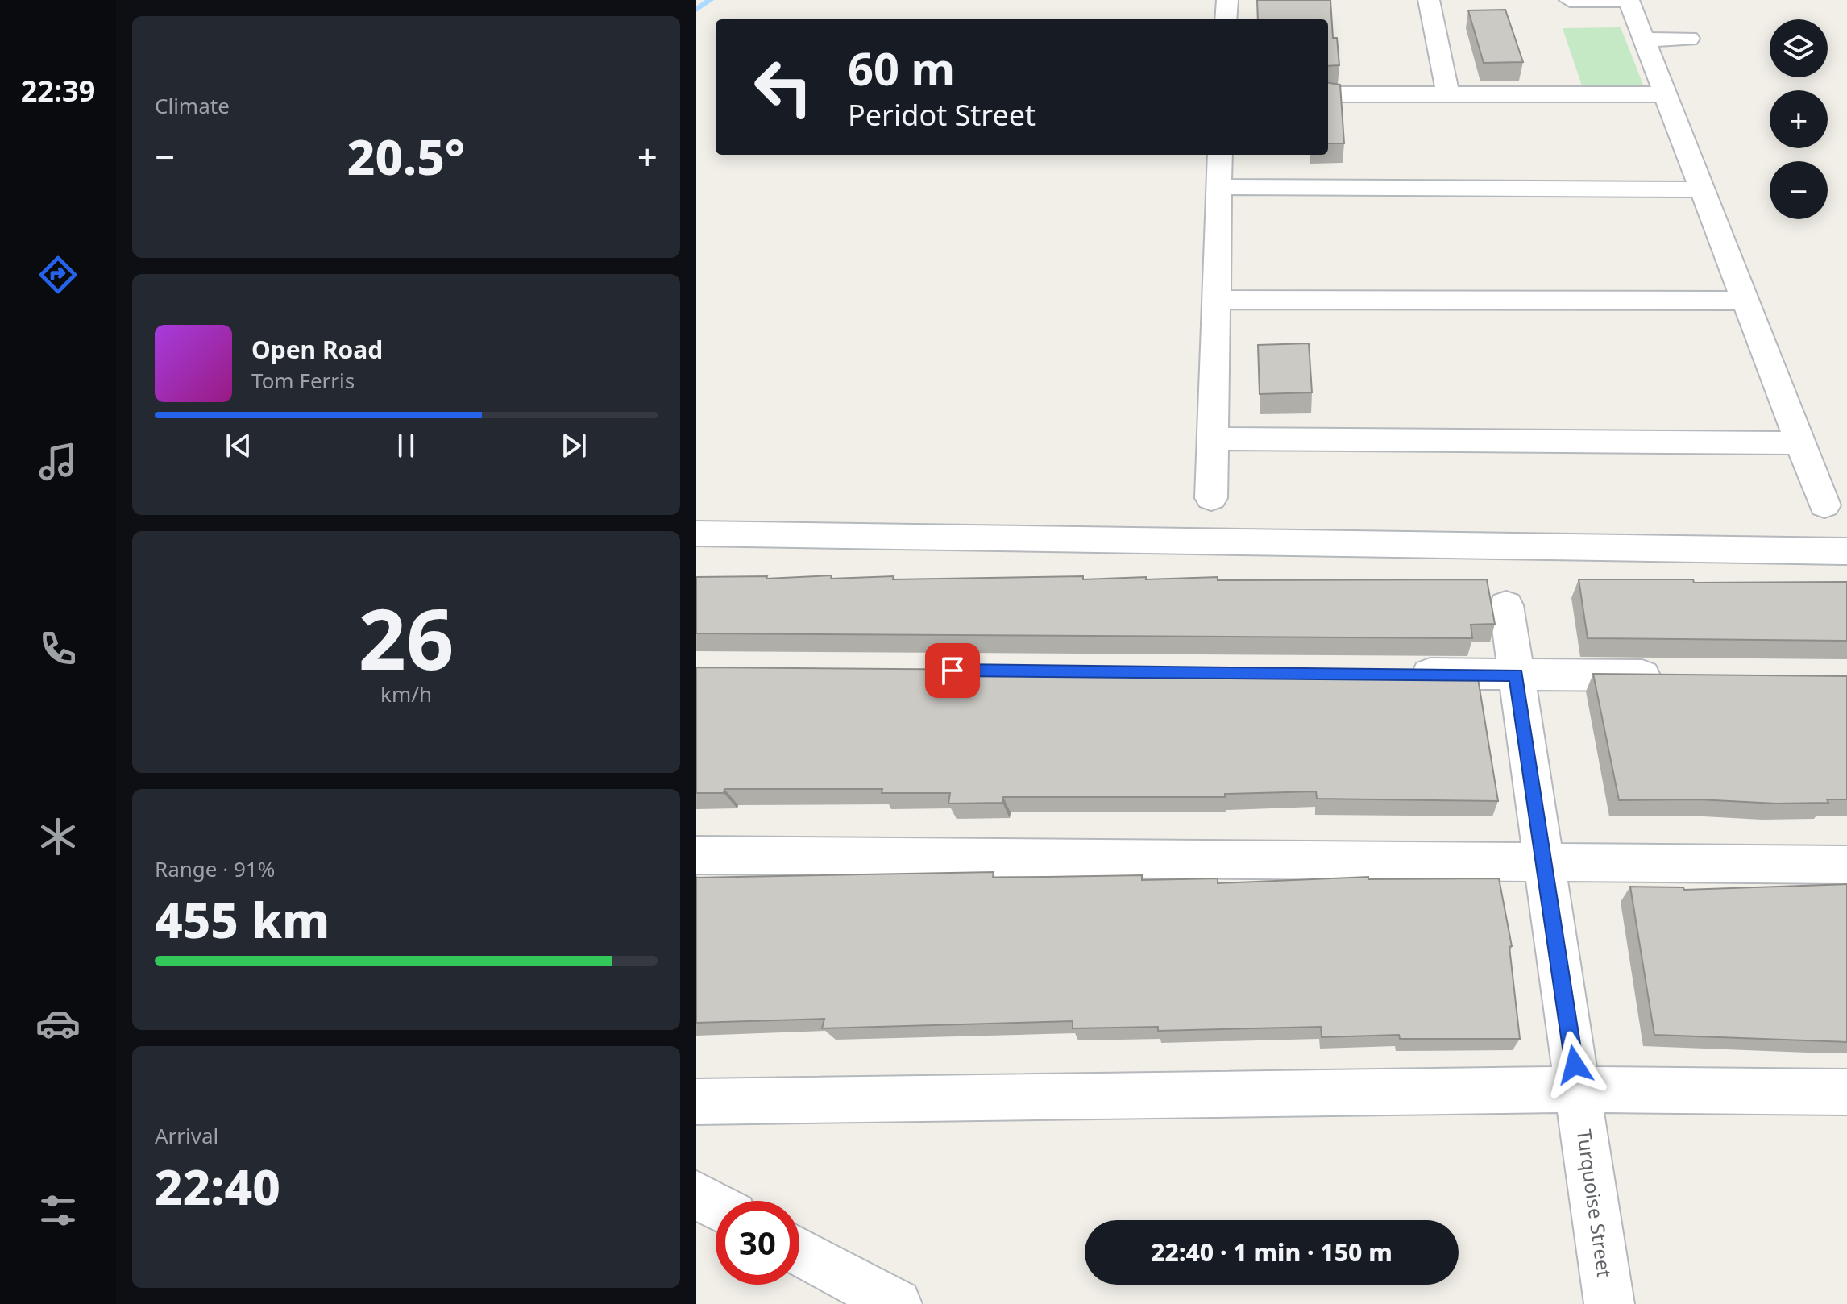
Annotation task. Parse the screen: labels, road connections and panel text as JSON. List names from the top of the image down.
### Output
{
  "streets": {
    "street": ["Turquoise Street"]
  },
  "page": {
    "tabs": "22:39",
    "tile": [
      "Climate",
      ["26", "km/h"],
      ["Range · 91%", "455 km"],
      ["Arrival", "22:40"]
    ],
    "map_buttons": ["+", "−"],
    "turn": ["60 m", "Peridot Street"],
    "heat": ["−", "20.5°", "+"],
    "song": ["Open Road", "Tom Ferris"],
    "limit": "30",
    "trip": "22:40 · 1 min · 150 m"
  }
}
